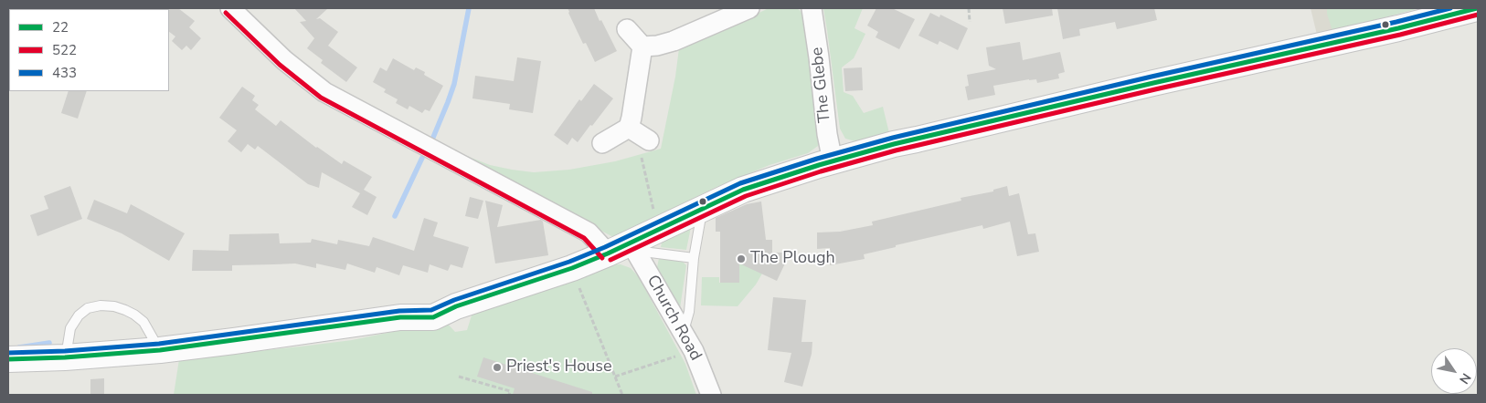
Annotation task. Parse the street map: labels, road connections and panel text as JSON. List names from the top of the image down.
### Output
{
  "streets": {
    "street": ["The Glebe", "Church Road"]
  },
  "places": ["The Plough", "Priest's House"],
  "lines": ["transit line 22", "transit line 433", "transit line 522"],
  "legend": ["22", "522", "433"],
  "north": "bottom right"
}
